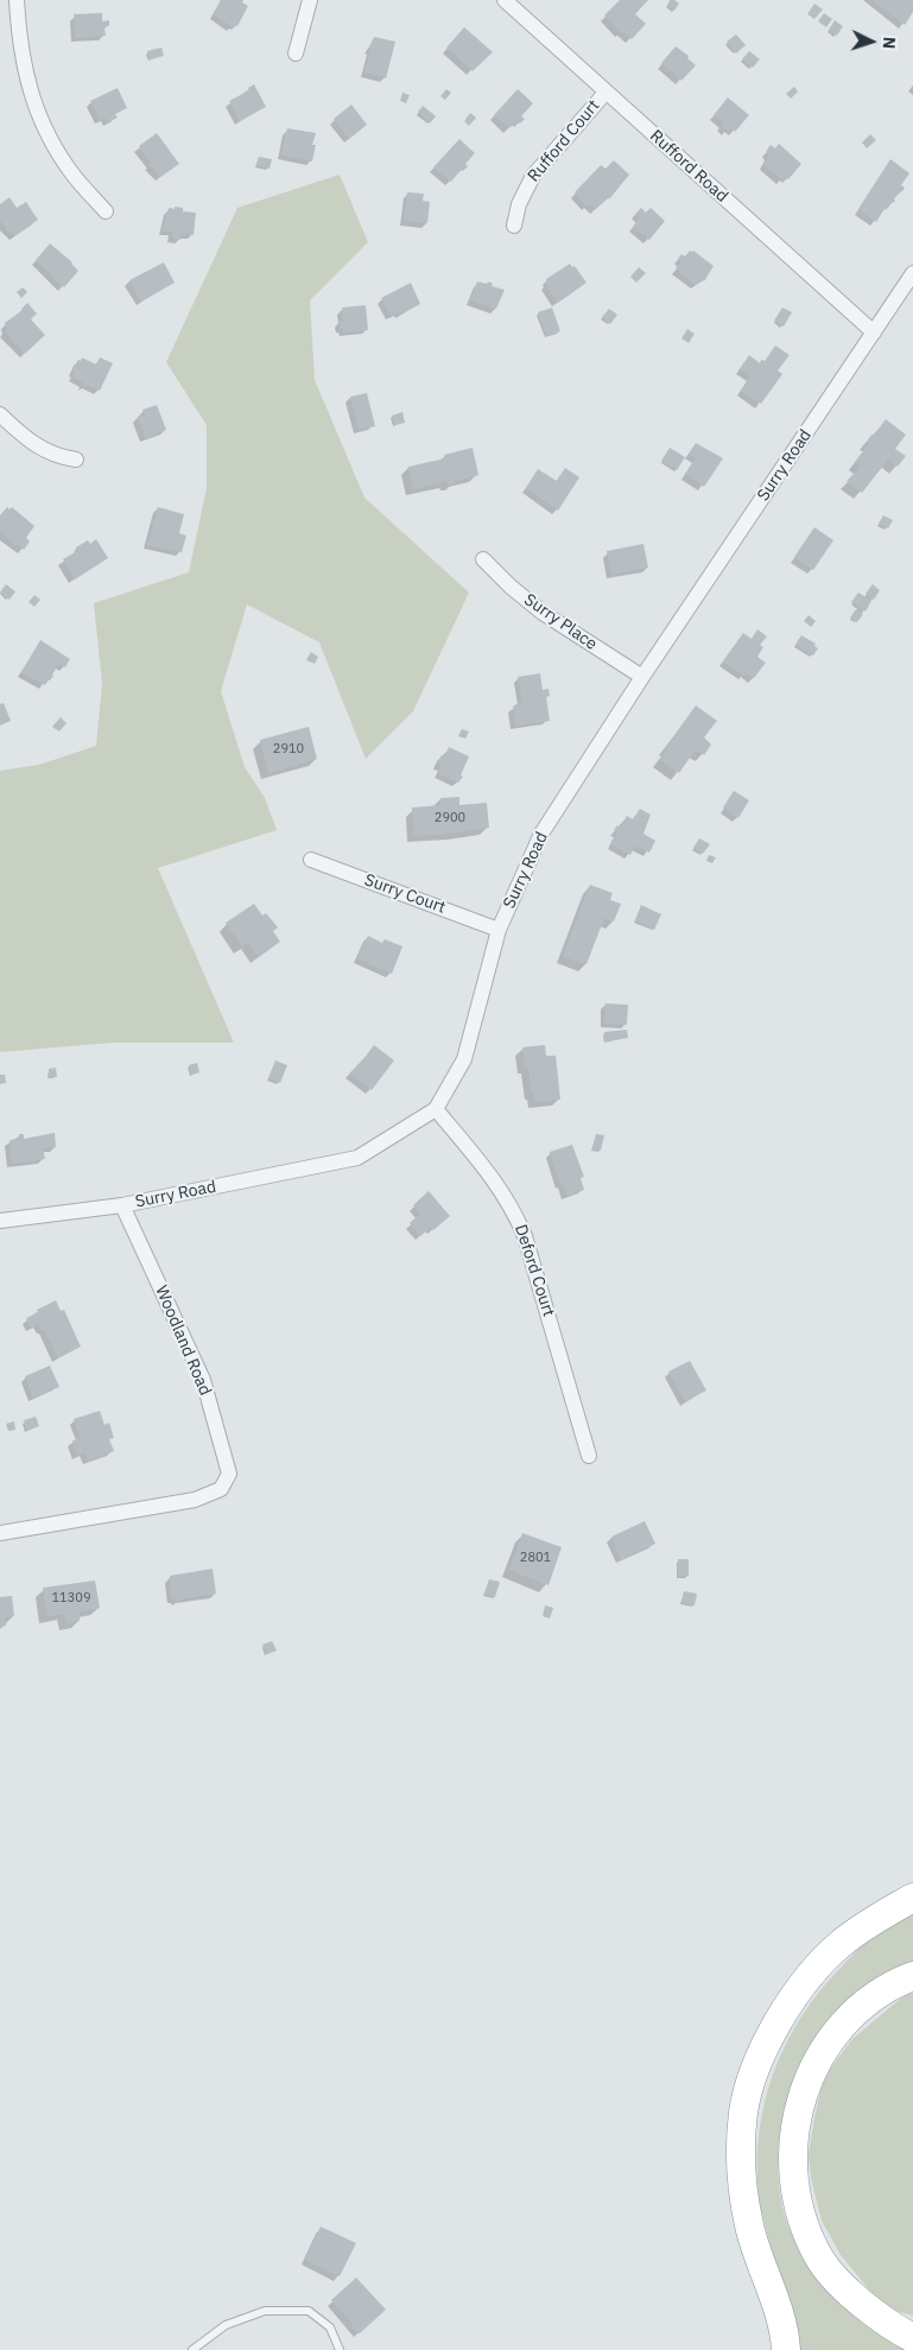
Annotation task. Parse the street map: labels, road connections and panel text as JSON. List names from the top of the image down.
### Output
{
  "streets": {
    "street": [
      "Rufford Court",
      "Rufford Road",
      "Surry Road",
      "Surry Place",
      "Surry Court",
      "Deford Court",
      "Woodland Road"
    ]
  },
  "crossings": [
    ["Rufford Court", "Rufford Road"],
    ["Rufford Road", "Surry Road"],
    ["Surry Road", "Surry Place"],
    ["Surry Road", "Surry Court"],
    ["Surry Road", "Deford Court"],
    ["Surry Road", "Woodland Road"]
  ],
  "house_numbers": [
    "2910",
    "2900",
    "2801",
    "11309"
  ],
  "north": "right"
}
